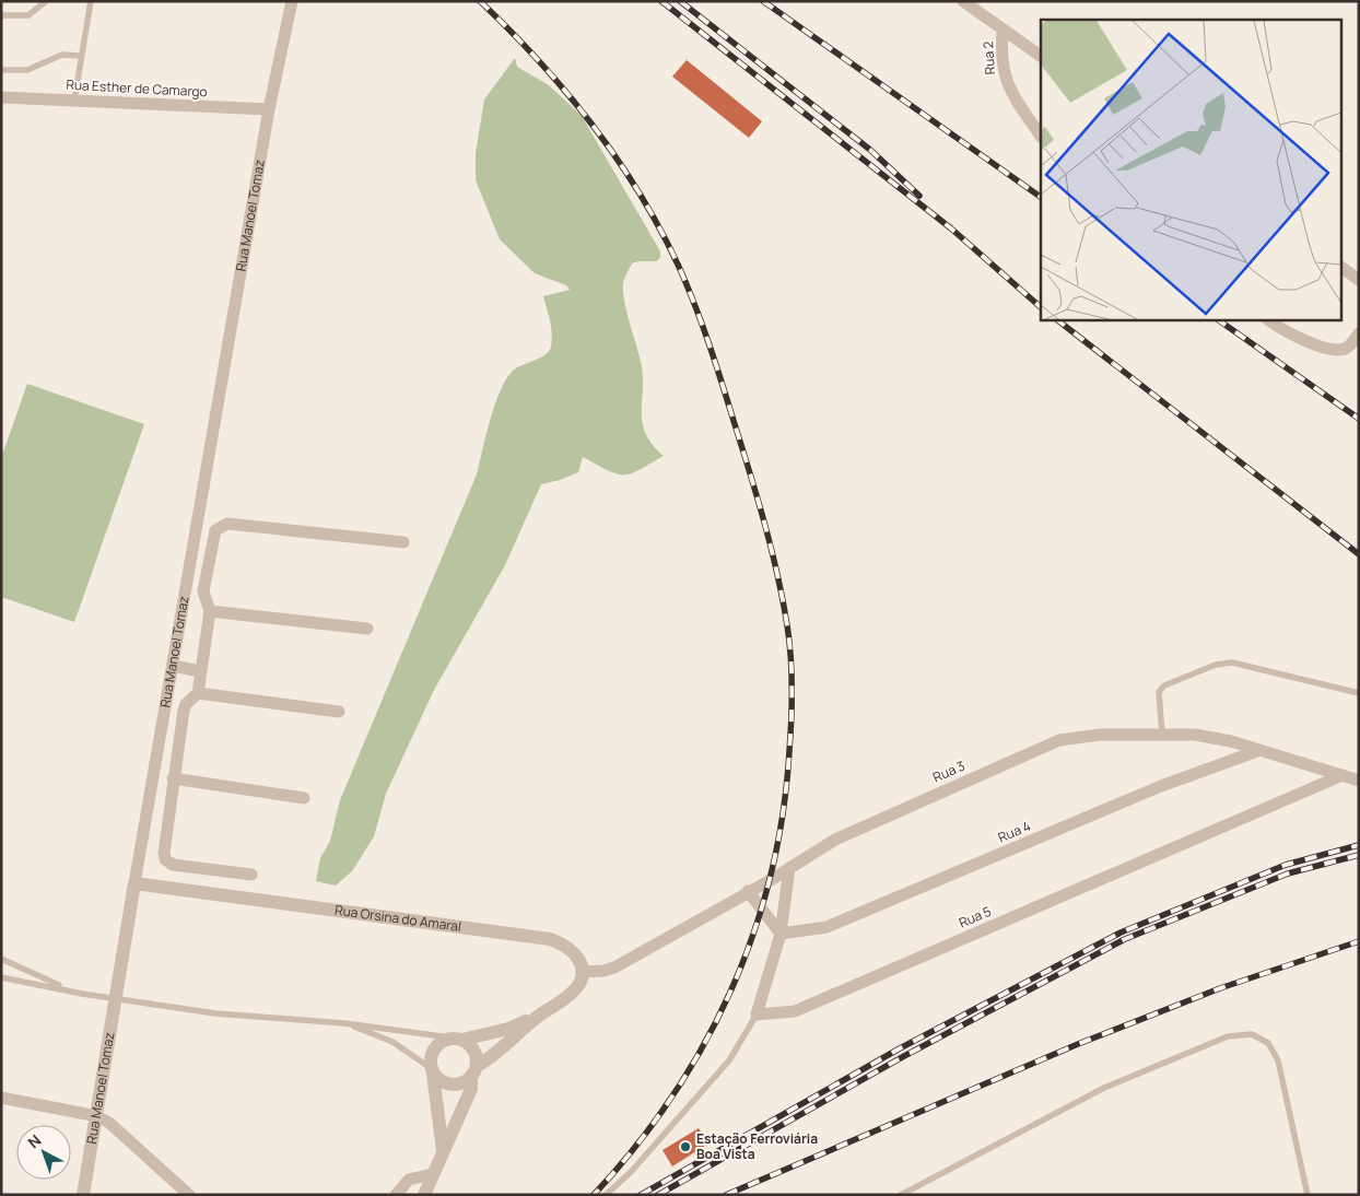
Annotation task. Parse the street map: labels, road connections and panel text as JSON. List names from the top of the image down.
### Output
{
  "streets": {
    "street": [
      "Rua 2",
      "Rua Esther de Camargo",
      "Rua Manoel Tomaz",
      "Rua 3",
      "Rua 4",
      "Rua 5",
      "Rua Orsina do Amaral"
    ]
  },
  "crossings": [
    ["Rua Esther de Camargo", "Rua Manoel Tomaz"],
    ["Rua Manoel Tomaz", "Rua Orsina do Amaral"],
    ["Rua 3", "Rua 4"],
    ["Rua 3", "Rua 5"],
    ["Rua 3", "Rua Orsina do Amaral"]
  ],
  "places": ["Estação Ferroviária Boa Vista"],
  "north": "top left"
}
